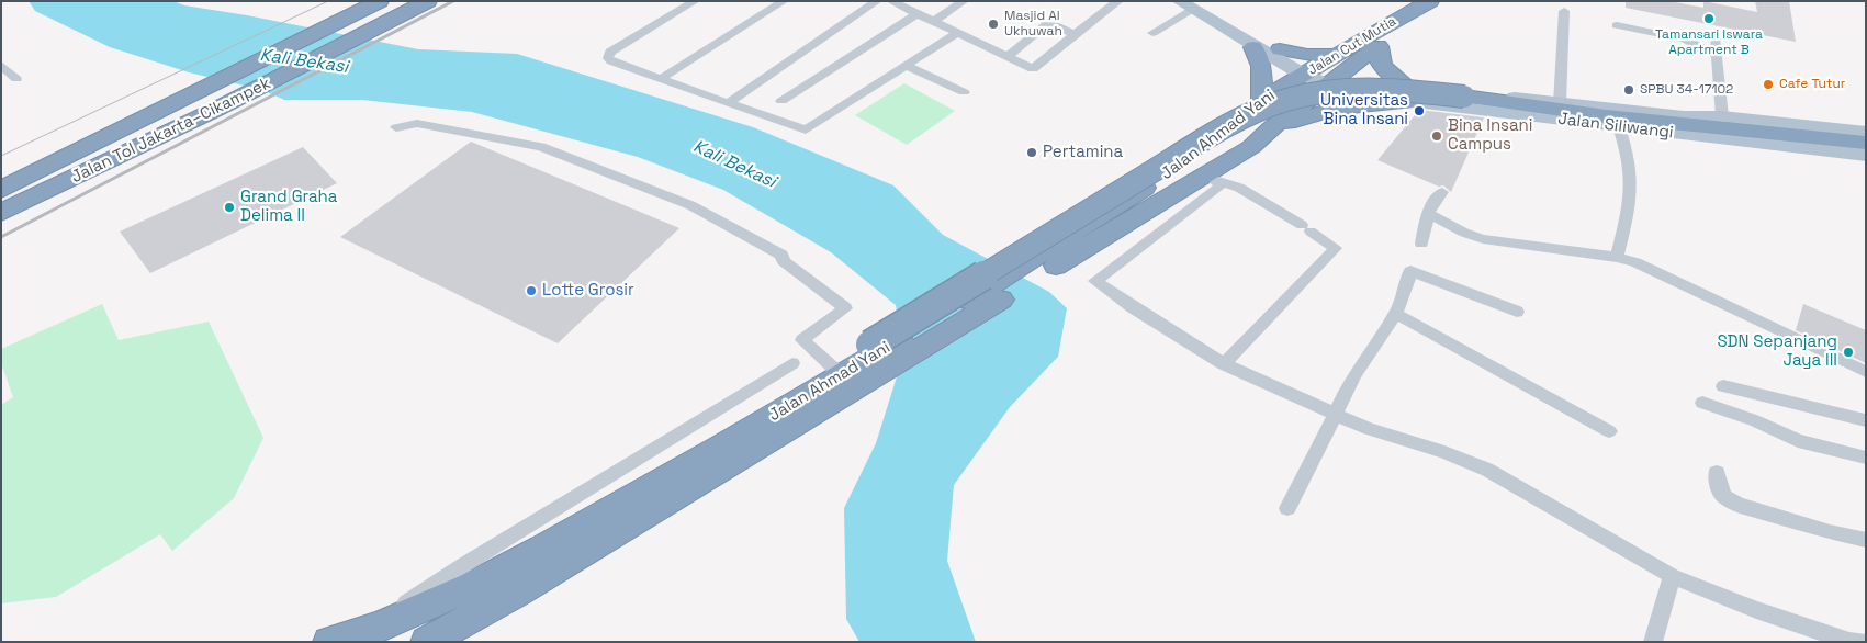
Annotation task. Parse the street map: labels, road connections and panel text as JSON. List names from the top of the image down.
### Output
{
  "streets": {
    "highway": ["Jalan Cut Mutia", "Jalan Tol Jakarta–Cikampek", "Jalan Ahmad Yani"],
    "main road": ["Jalan Siliwangi"]
  },
  "crossings": [
    ["Jalan Cut Mutia", "Jalan Siliwangi"],
    ["Jalan Cut Mutia", "Jalan Ahmad Yani"],
    ["Jalan Siliwangi", "Jalan Ahmad Yani"]
  ],
  "water": ["Kali Bekasi"],
  "places": [
    "Tamansari Iswara Apartment B",
    "Masjid Al Ukhuwah",
    "Cafe Tutur",
    "SPBU 34-17102",
    "Universitas Bina Insani",
    "Bina Insani Campus",
    "Pertamina",
    "Grand Graha Delima II",
    "Lotte Grosir",
    "SDN Sepanjang Jaya III"
  ]
}
